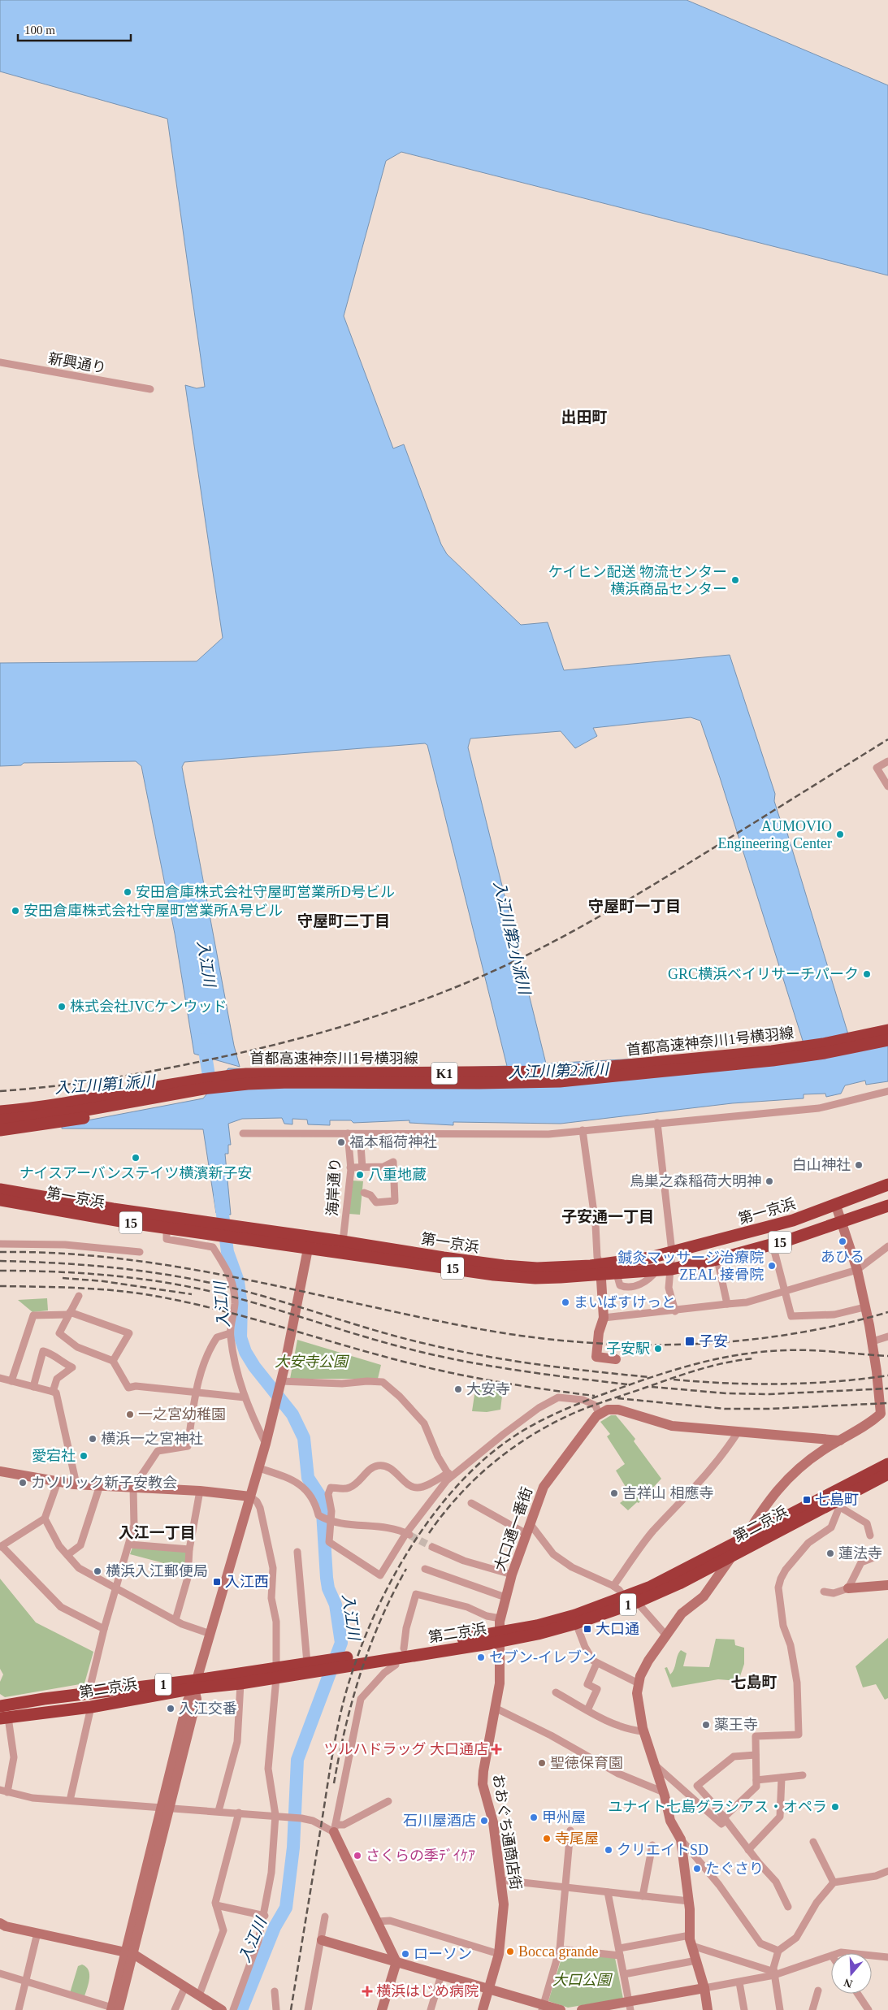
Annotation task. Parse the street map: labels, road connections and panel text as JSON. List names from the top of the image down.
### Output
{
  "streets": {
    "highway": [
      "首都高速神奈川1号横羽線",
      "K1",
      "第一京浜",
      "15",
      "第二京浜",
      "1"
    ],
    "street": [
      "新興通り",
      "海岸通り",
      "大口通一番街",
      "おおぐち通商店街"
    ]
  },
  "crossings": [
    ["海岸通り", "第一京浜"],
    ["第二京浜", "大口通一番街"],
    ["第二京浜", "おおぐち通商店街"],
    ["大口通一番街", "おおぐち通商店街"]
  ],
  "districts": [
    "出田町",
    "守屋町一丁目",
    "守屋町二丁目",
    "子安通一丁目",
    "入江一丁目",
    "七島町"
  ],
  "water": [
    "入江川第2小派川",
    "入江川",
    "入江川第2派川",
    "入江川第1派川"
  ],
  "parks": ["大安寺公園", "大口公園"],
  "places": {
    "other": [
      "ケイヒン配送 物流センター 横浜商品センター",
      "AUMOVIO Engineering Center",
      "安田倉庫株式会社守屋町営業所D号ビル",
      "安田倉庫株式会社守屋町営業所A号ビル",
      "GRC横浜ベイリサーチパーク",
      "株式会社JVCケンウッド",
      "福本稲荷神社",
      "ナイスアーバンステイツ横濱新子安",
      "白山神社",
      "八重地蔵",
      "烏巣之森稲荷大明神",
      "あひる",
      "鍼灸マッサージ治療院 ZEAL 接骨院",
      "まいばすけっと",
      "子安駅",
      "大安寺",
      "一之宮幼稚園",
      "横浜一之宮神社",
      "愛宕社",
      "カソリック新子安教会",
      "吉祥山 相應寺",
      "蓮法寺",
      "横浜入江郵便局",
      "セブン-イレブン",
      "入江交番",
      "薬王寺",
      "聖徳保育園",
      "ユナイト七島グラシアス・オペラ",
      "甲州屋",
      "石川屋酒店",
      "寺尾屋",
      "クリエイトSD",
      "さくらの季ﾃﾞｲｹｱ",
      "たぐさり",
      "Bocca grande",
      "ローソン"
    ],
    "transit": [
      "子安",
      "七島町",
      "入江西",
      "大口通"
    ],
    "health": ["ツルハドラッグ 大口通店", "横浜はじめ病院"]
  },
  "scale_bar": "100 m",
  "north": "bottom"
}
